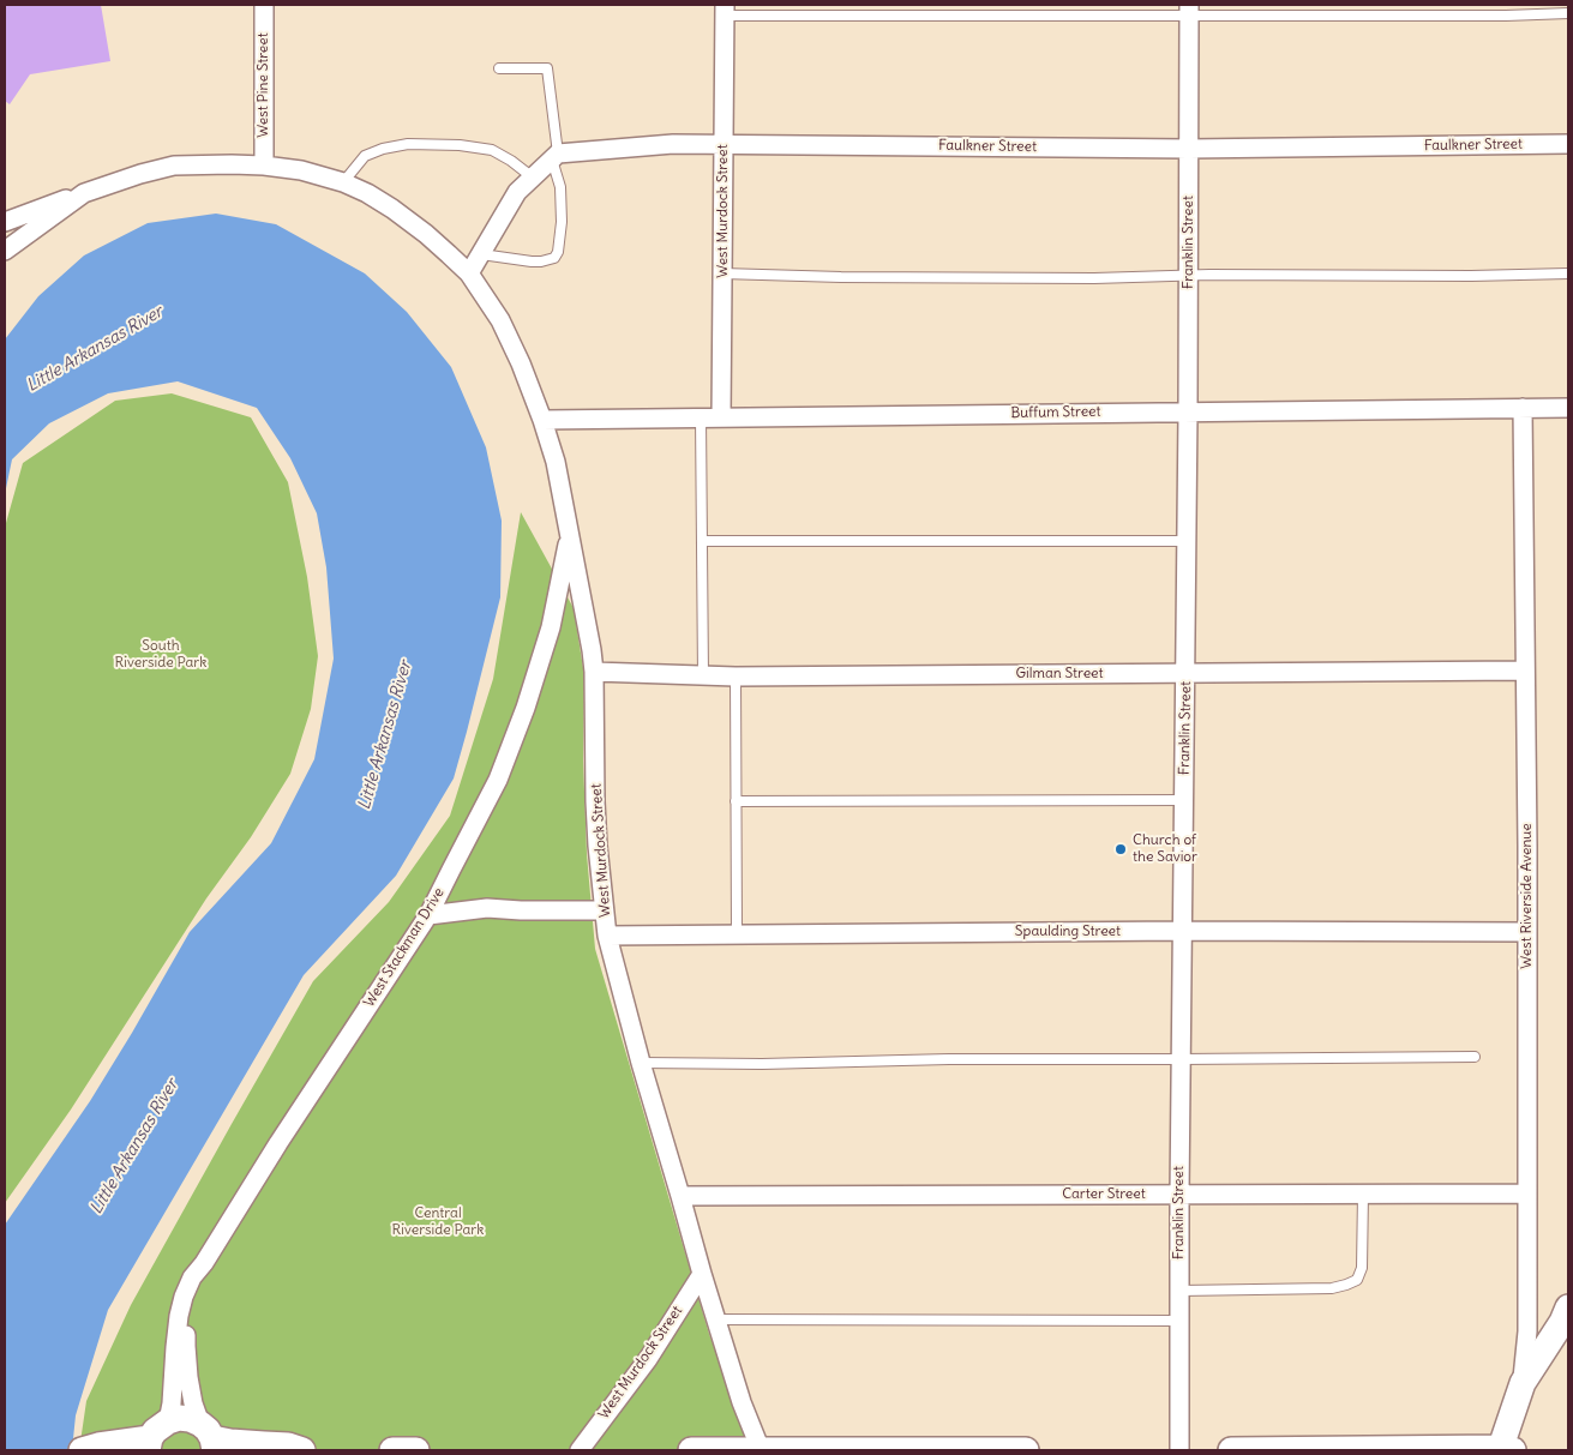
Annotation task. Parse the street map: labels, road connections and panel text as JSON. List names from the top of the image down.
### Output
{
  "streets": {
    "street": [
      "West Pine Street",
      "Faulkner Street",
      "West Murdock Street",
      "Franklin Street",
      "Buffum Street",
      "Gilman Street",
      "West Riverside Avenue",
      "Spaulding Street",
      "West Stackman Drive",
      "Carter Street"
    ]
  },
  "crossings": [
    ["West Pine Street", "West Murdock Street"],
    ["Faulkner Street", "West Murdock Street"],
    ["Faulkner Street", "Franklin Street"],
    ["West Murdock Street", "Buffum Street"],
    ["West Murdock Street", "Gilman Street"],
    ["West Murdock Street", "Spaulding Street"],
    ["West Murdock Street", "West Stackman Drive"],
    ["West Murdock Street", "Carter Street"],
    ["Franklin Street", "Buffum Street"],
    ["Franklin Street", "Gilman Street"],
    ["Franklin Street", "Spaulding Street"],
    ["Franklin Street", "Carter Street"],
    ["Buffum Street", "West Riverside Avenue"],
    ["Gilman Street", "West Riverside Avenue"],
    ["West Riverside Avenue", "Spaulding Street"],
    ["West Riverside Avenue", "Carter Street"]
  ],
  "water": ["Little Arkansas River"],
  "parks": ["South Riverside Park", "Central Riverside Park"],
  "places": ["Church of the Savior"]
}
